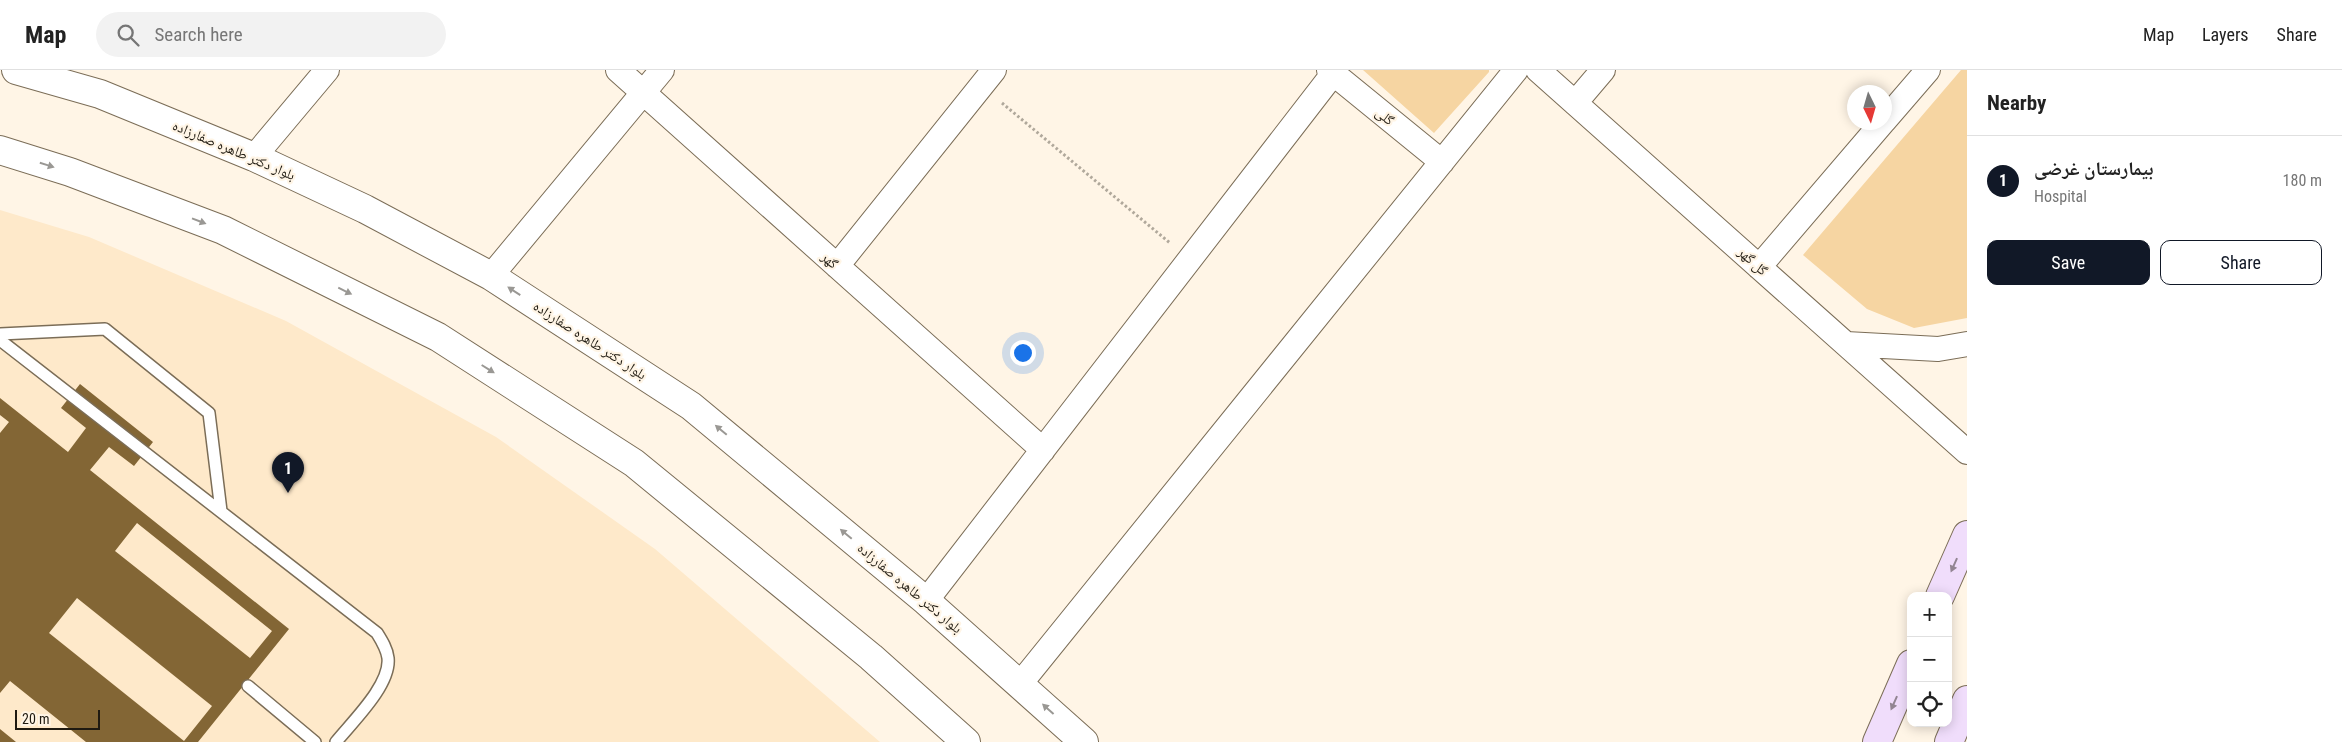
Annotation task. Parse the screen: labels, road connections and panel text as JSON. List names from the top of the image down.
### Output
{
  "streets": {
    "street": [
      "گلی",
      "بلوار دکتر طاهره صفارزاده",
      "گهر",
      "گل گهر"
    ]
  },
  "scale_bar": "20 m",
  "north": "bottom",
  "page": {
    "header": "Map",
    "search": "Search here",
    "nav": ["Map", "Layers", "Share"],
    "heading": "Nearby",
    "list": [
      {
        "mark": "1",
        "name": "بیمارستان غرضی",
        "note": "Hospital",
        "value": "180 m"
      }
    ],
    "buttons": ["Save", "Share"],
    "pins": "1",
    "map_buttons": ["+", "−"],
    "scale": "20 m"
  }
}
